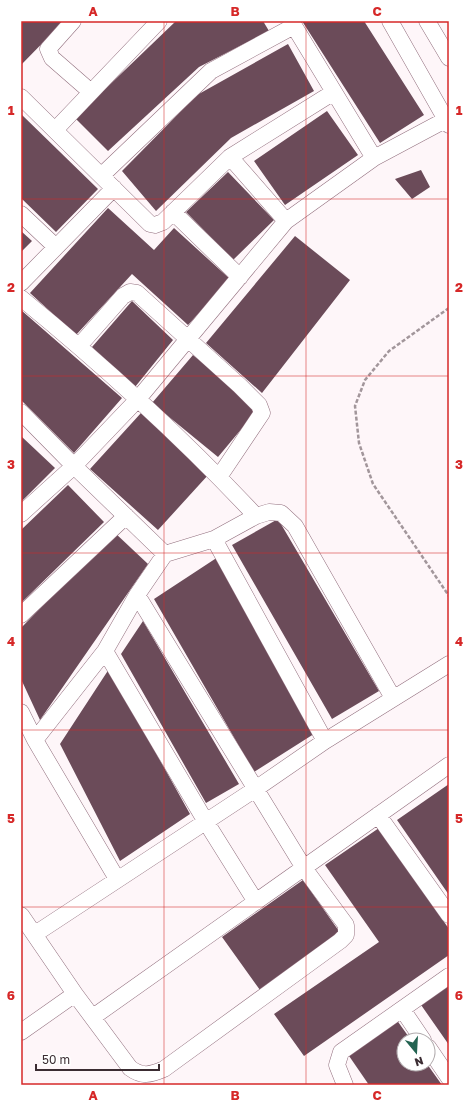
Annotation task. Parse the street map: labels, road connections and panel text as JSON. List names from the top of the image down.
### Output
{
  "scale_bar": "50 m",
  "north": "bottom",
  "grid": {
    "columns": ["A", "B", "C"],
    "rows": [
      "1",
      "2",
      "3",
      "4",
      "5",
      "6"
    ]
  }
}
